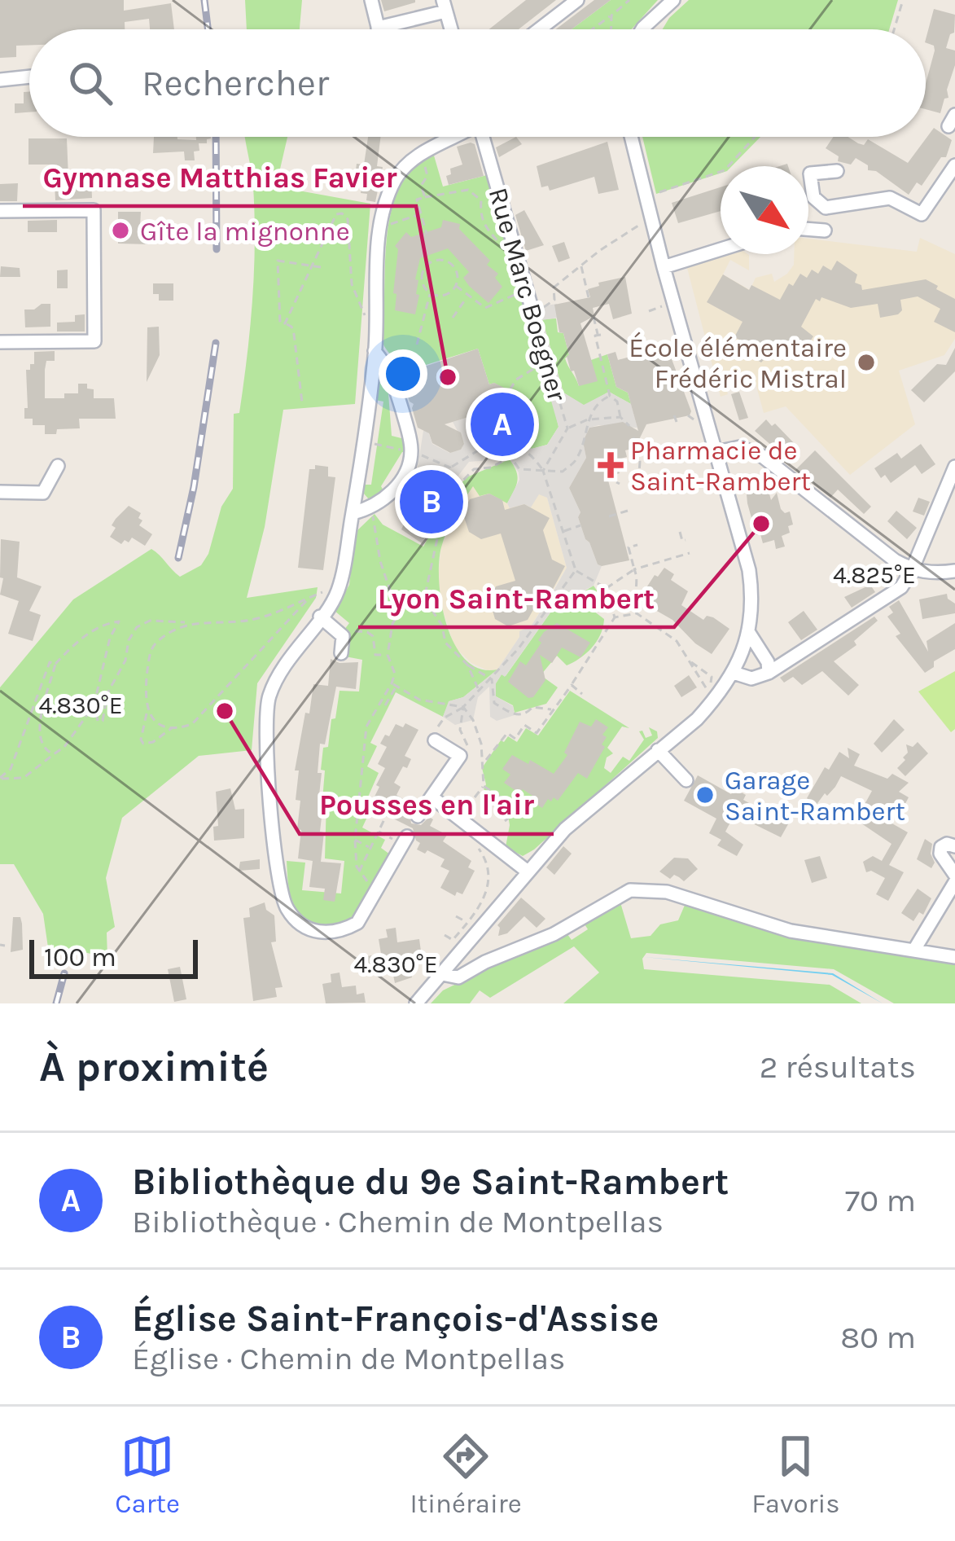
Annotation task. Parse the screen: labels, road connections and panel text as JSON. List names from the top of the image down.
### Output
{
  "streets": {
    "street": ["Rue Marc Boegner"]
  },
  "places": {
    "other": [
      "Gîte la mignonne",
      "École élémentaire Frédéric Mistral",
      "Gymnase Matthias Favier",
      "Lyon Saint-Rambert",
      "Pousses en l'air",
      "Garage Saint-Rambert"
    ],
    "health": ["Pharmacie de Saint-Rambert"]
  },
  "scale_bar": "100 m",
  "north": "bottom right",
  "page": {
    "search": "Rechercher",
    "pins": ["A", "B"],
    "scale": "100 m",
    "heading": ["À proximité", "2 résultats"],
    "list": [
      {
        "mark": "A",
        "name": "Bibliothèque du 9e Saint-Rambert",
        "note": "Bibliothèque · Chemin de Montpellas",
        "value": "70 m"
      },
      {
        "mark": "B",
        "name": "Église Saint-François-d'Assise",
        "note": "Église · Chemin de Montpellas",
        "value": "80 m"
      }
    ],
    "nav": ["Carte", "Itinéraire", "Favoris"]
  },
  "coordinates": ["4.825°E", "4.830°E"]
}
